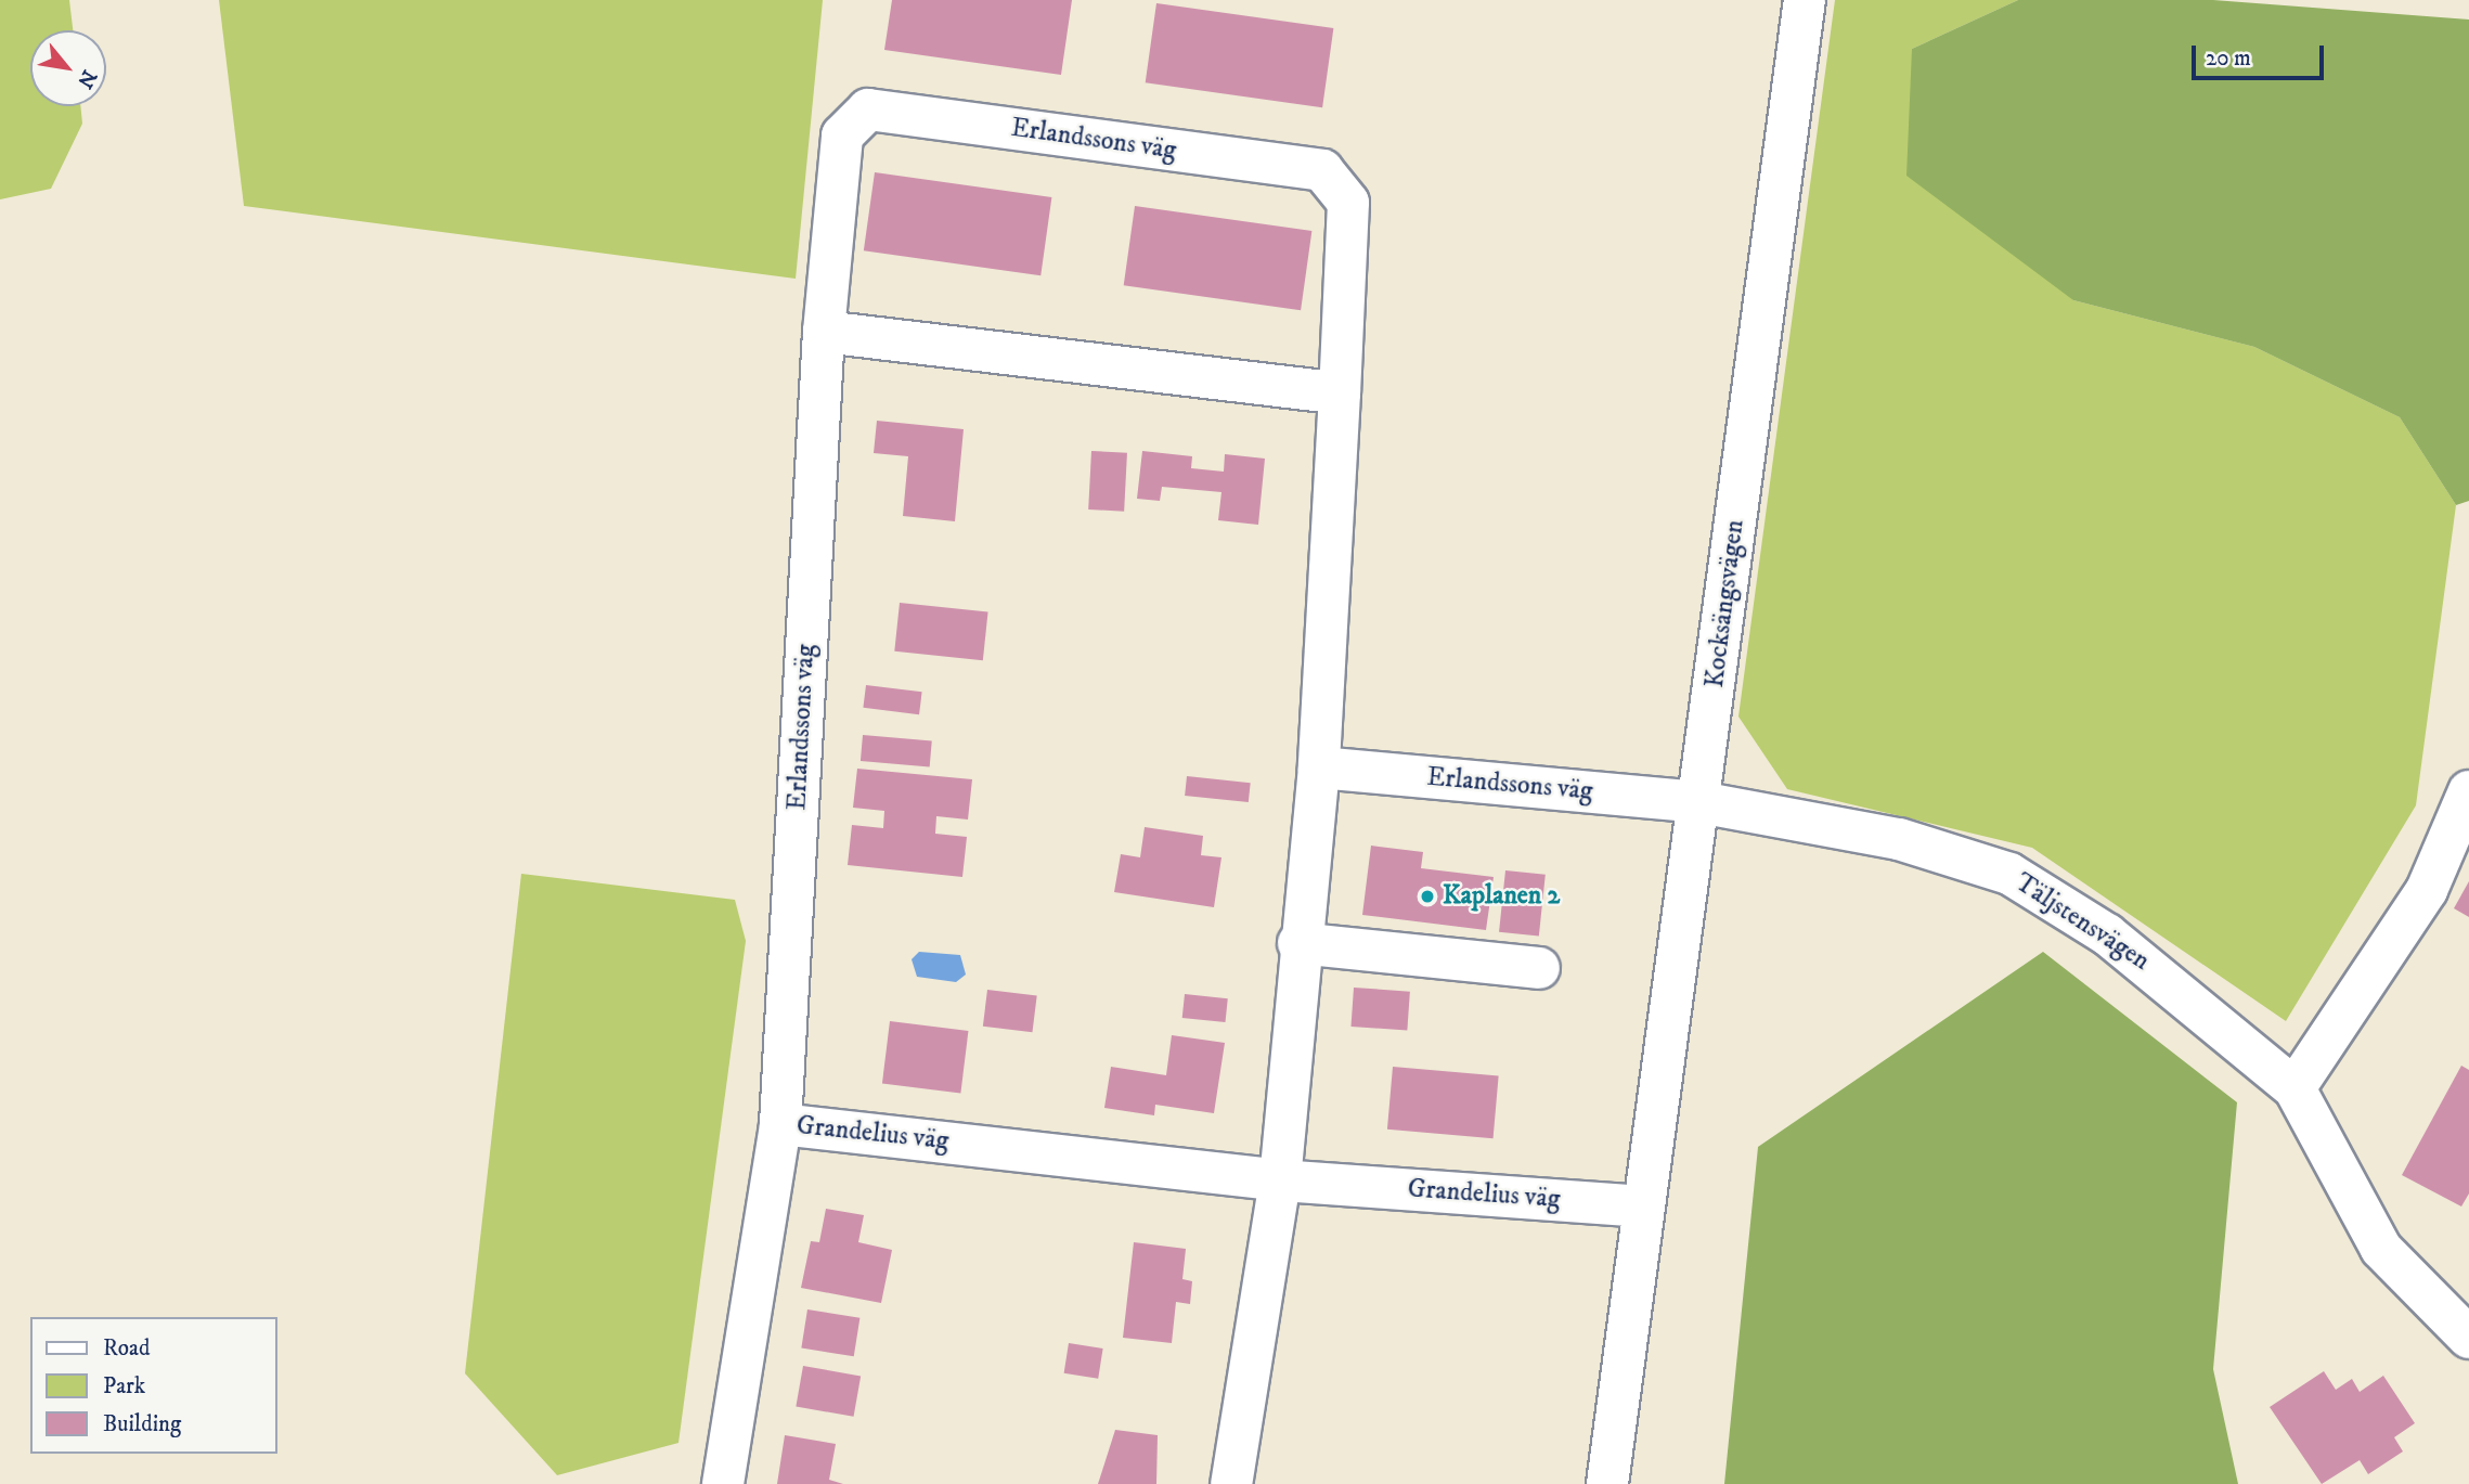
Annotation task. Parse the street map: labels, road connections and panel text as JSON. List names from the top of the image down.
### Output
{
  "streets": {
    "street": [
      "Erlandssons väg",
      "Kocksängsvägen",
      "Täljstensvägen",
      "Grandelius väg"
    ]
  },
  "crossings": [
    ["Erlandssons väg", "Kocksängsvägen"],
    ["Erlandssons väg", "Täljstensvägen"],
    ["Erlandssons väg", "Grandelius väg"],
    ["Kocksängsvägen", "Täljstensvägen"],
    ["Kocksängsvägen", "Grandelius väg"]
  ],
  "places": ["Kaplanen 2"],
  "legend": ["Road", "Park", "Building"],
  "scale_bar": "20 m",
  "north": "bottom right"
}
